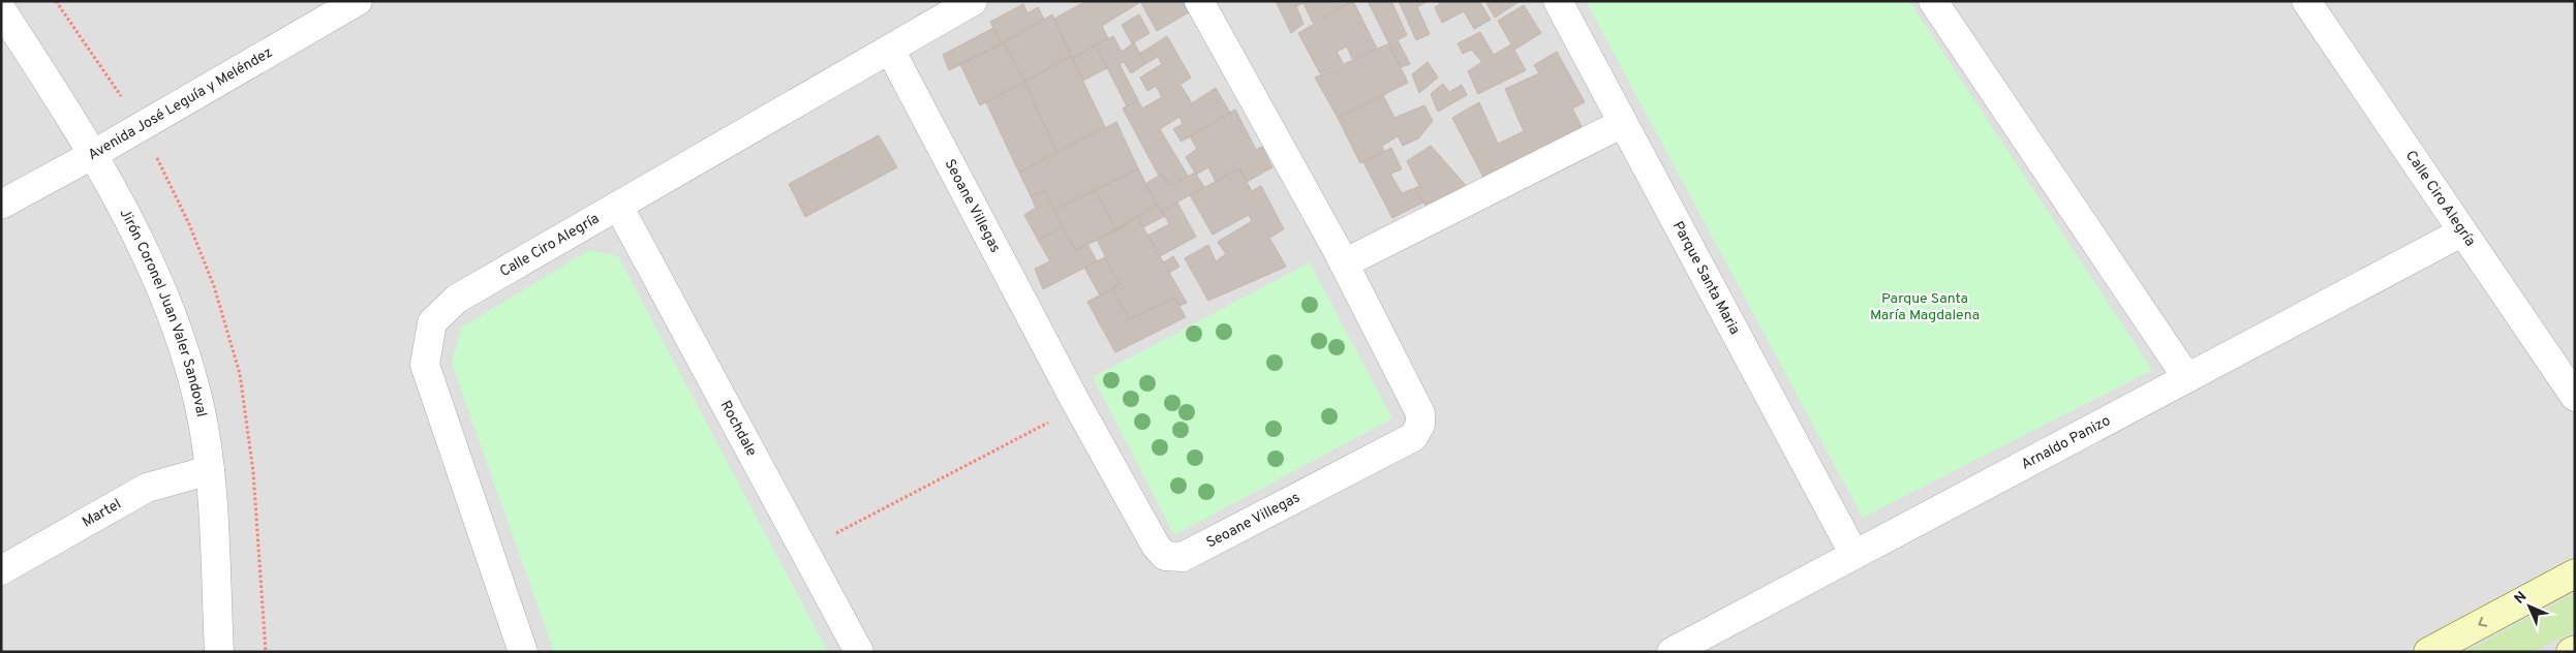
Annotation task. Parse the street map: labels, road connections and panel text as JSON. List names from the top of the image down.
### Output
{
  "streets": {
    "street": [
      "Avenida José Leguía y Meléndez",
      "Calle Ciro Alegría",
      "Seoane Villegas",
      "Parque Santa Maria",
      "Jirón Coronel Juan Valer Sandoval",
      "Rochdale",
      "Arnaldo Panizo",
      "Martel"
    ]
  },
  "crossings": [
    ["Avenida José Leguía y Meléndez", "Jirón Coronel Juan Valer Sandoval"],
    ["Calle Ciro Alegría", "Seoane Villegas"],
    ["Calle Ciro Alegría", "Rochdale"],
    ["Calle Ciro Alegría", "Arnaldo Panizo"],
    ["Parque Santa Maria", "Arnaldo Panizo"],
    ["Jirón Coronel Juan Valer Sandoval", "Martel"]
  ],
  "parks": ["Parque Santa María Magdalena"],
  "north": "top left"
}
